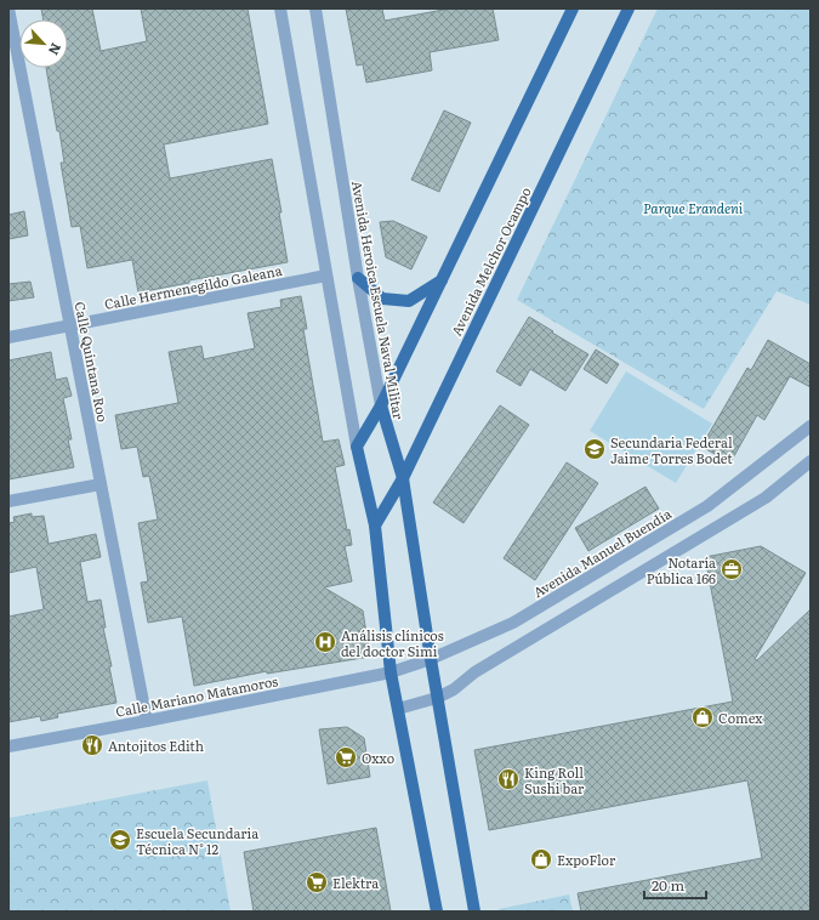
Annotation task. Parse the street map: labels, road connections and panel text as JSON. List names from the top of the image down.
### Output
{
  "streets": {
    "main road": ["Avenida Melchor Ocampo", "Avenida Heroica Escuela Naval Militar"],
    "street": [
      "Calle Hermenegildo Galeana",
      "Calle Quintana Roo",
      "Avenida Manuel Buendía",
      "Calle Mariano Matamoros"
    ]
  },
  "crossings": [
    ["Avenida Melchor Ocampo", "Avenida Heroica Escuela Naval Militar"],
    ["Calle Hermenegildo Galeana", "Calle Quintana Roo"],
    ["Avenida Heroica Escuela Naval Militar", "Avenida Manuel Buendía"],
    ["Calle Quintana Roo", "Calle Mariano Matamoros"],
    ["Avenida Manuel Buendía", "Calle Mariano Matamoros"]
  ],
  "parks": ["Parque Erandeni"],
  "places": {
    "school or university": ["Secundaria Federal Jaime Torres Bodet", "Escuela Secundaria Técnica N° 12"],
    "office": ["Notaría Pública 166"],
    "hospital": ["Análisis clínicos del doctor Simi"],
    "shop": ["Comex", "ExpoFlor"],
    "restaurant": ["Antojitos Edith", "King Roll Sushi bar"],
    "supermarket": ["Oxxo", "Elektra"]
  },
  "scale_bar": "20 m",
  "north": "bottom right"
}
